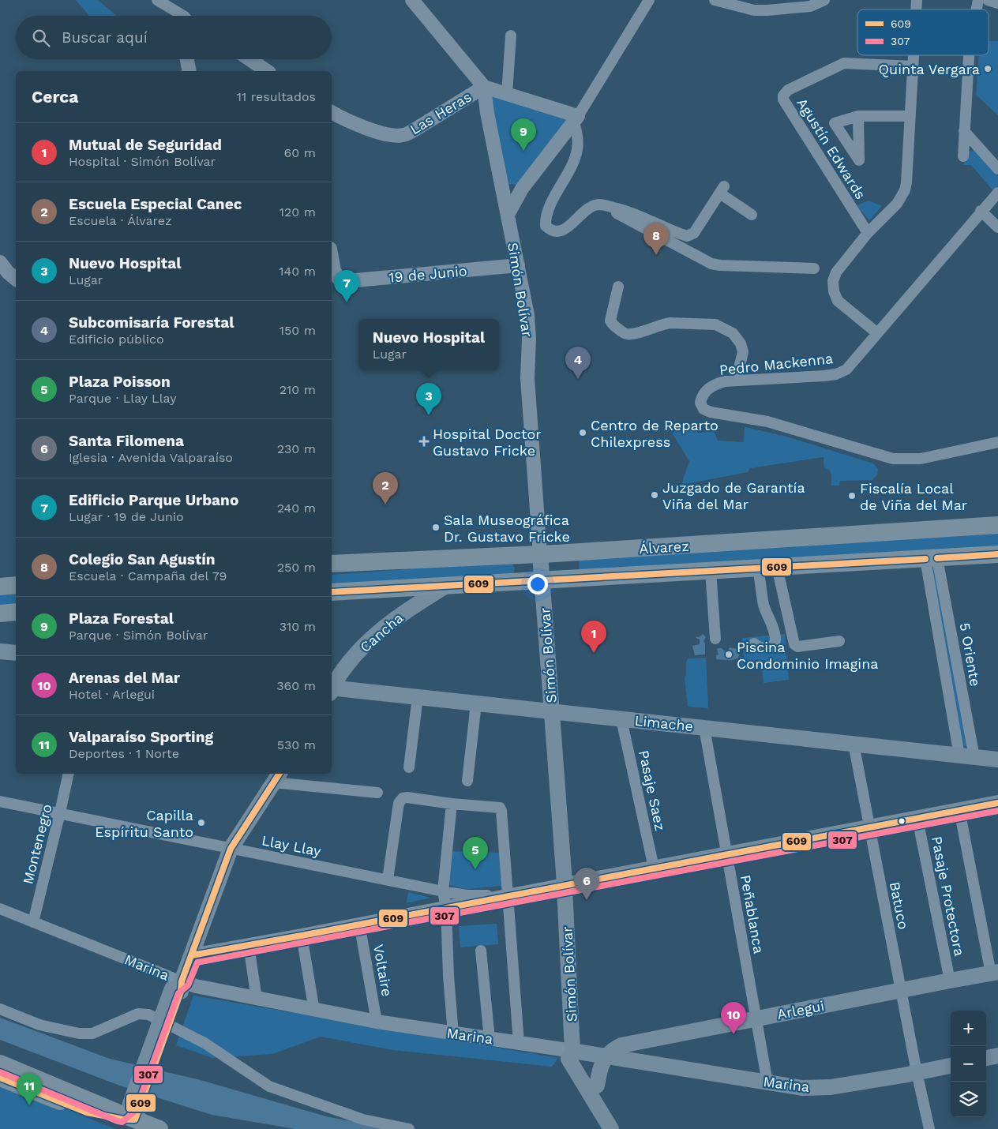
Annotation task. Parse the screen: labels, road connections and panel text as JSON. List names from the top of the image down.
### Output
{
  "streets": {
    "main road": [
      "Simón Bolívar",
      "Álvarez",
      "Cancha",
      "Limache",
      "Marina",
      "Arlegui"
    ],
    "street": [
      "Las Heras",
      "Agustín Edwards",
      "19 de Junio",
      "Pedro Mackenna",
      "5 Oriente",
      "Pasaje Saez",
      "Montenegro",
      "Llay Llay",
      "Pasaje Protectora",
      "Batuco",
      "Peñablanca",
      "Voltaire"
    ]
  },
  "crossings": [
    ["Las Heras", "Simón Bolívar"],
    ["19 de Junio", "Simón Bolívar"],
    ["Simón Bolívar", "Álvarez"],
    ["Simón Bolívar", "Limache"],
    ["Simón Bolívar", "Marina"],
    ["5 Oriente", "Limache"],
    ["Limache", "Pasaje Saez"],
    ["Limache", "Batuco"],
    ["Limache", "Peñablanca"],
    ["Montenegro", "Llay Llay"],
    ["Montenegro", "Marina"],
    ["Pasaje Protectora", "Arlegui"],
    ["Batuco", "Marina"],
    ["Batuco", "Arlegui"],
    ["Peñablanca", "Marina"],
    ["Peñablanca", "Arlegui"],
    ["Marina", "Voltaire"],
    ["Marina", "Arlegui"]
  ],
  "places": {
    "other": [
      "Quinta Vergara",
      "Centro de Reparto Chilexpress",
      "Juzgado de Garantía Viña del Mar",
      "Fiscalía Local de Viña del Mar",
      "Sala Museográfica Dr. Gustavo Fricke",
      "Piscina Condominio Imagina",
      "Capilla Espíritu Santo"
    ],
    "health": ["Hospital Doctor Gustavo Fricke"]
  },
  "lines": ["transit line 609", "transit line 307"],
  "legend": ["609", "307"],
  "page": {
    "search": "Buscar aquí",
    "heading": ["Cerca", "11 resultados"],
    "pins": [
      "9",
      "8",
      "7",
      "4",
      "3",
      "2",
      "1",
      "5",
      "6",
      "10",
      "11"
    ],
    "list": [
      {
        "mark": "1",
        "name": "Mutual de Seguridad",
        "note": "Hospital · Simón Bolívar",
        "value": "60 m"
      },
      {
        "mark": "2",
        "name": "Escuela Especial Canec",
        "note": "Escuela · Álvarez",
        "value": "120 m"
      },
      {
        "mark": "3",
        "name": "Nuevo Hospital",
        "note": "Lugar",
        "value": "140 m"
      },
      {
        "mark": "4",
        "name": "Subcomisaría Forestal",
        "note": "Edificio público",
        "value": "150 m"
      },
      {
        "mark": "5",
        "name": "Plaza Poisson",
        "note": "Parque · Llay Llay",
        "value": "210 m"
      },
      {
        "mark": "6",
        "name": "Santa Filomena",
        "note": "Iglesia · Avenida Valparaíso",
        "value": "230 m"
      },
      {
        "mark": "7",
        "name": "Edificio Parque Urbano",
        "note": "Lugar · 19 de Junio",
        "value": "240 m"
      },
      {
        "mark": "8",
        "name": "Colegio San Agustín",
        "note": "Escuela · Campaña del 79",
        "value": "250 m"
      },
      {
        "mark": "9",
        "name": "Plaza Forestal",
        "note": "Parque · Simón Bolívar",
        "value": "310 m"
      },
      {
        "mark": "10",
        "name": "Arenas del Mar",
        "note": "Hotel · Arlegui",
        "value": "360 m"
      },
      {
        "mark": "11",
        "name": "Valparaíso Sporting",
        "note": "Deportes · 1 Norte",
        "value": "530 m"
      }
    ],
    "popup": ["Nuevo Hospital", "Lugar"],
    "map_buttons": ["+", "−"]
  }
}
